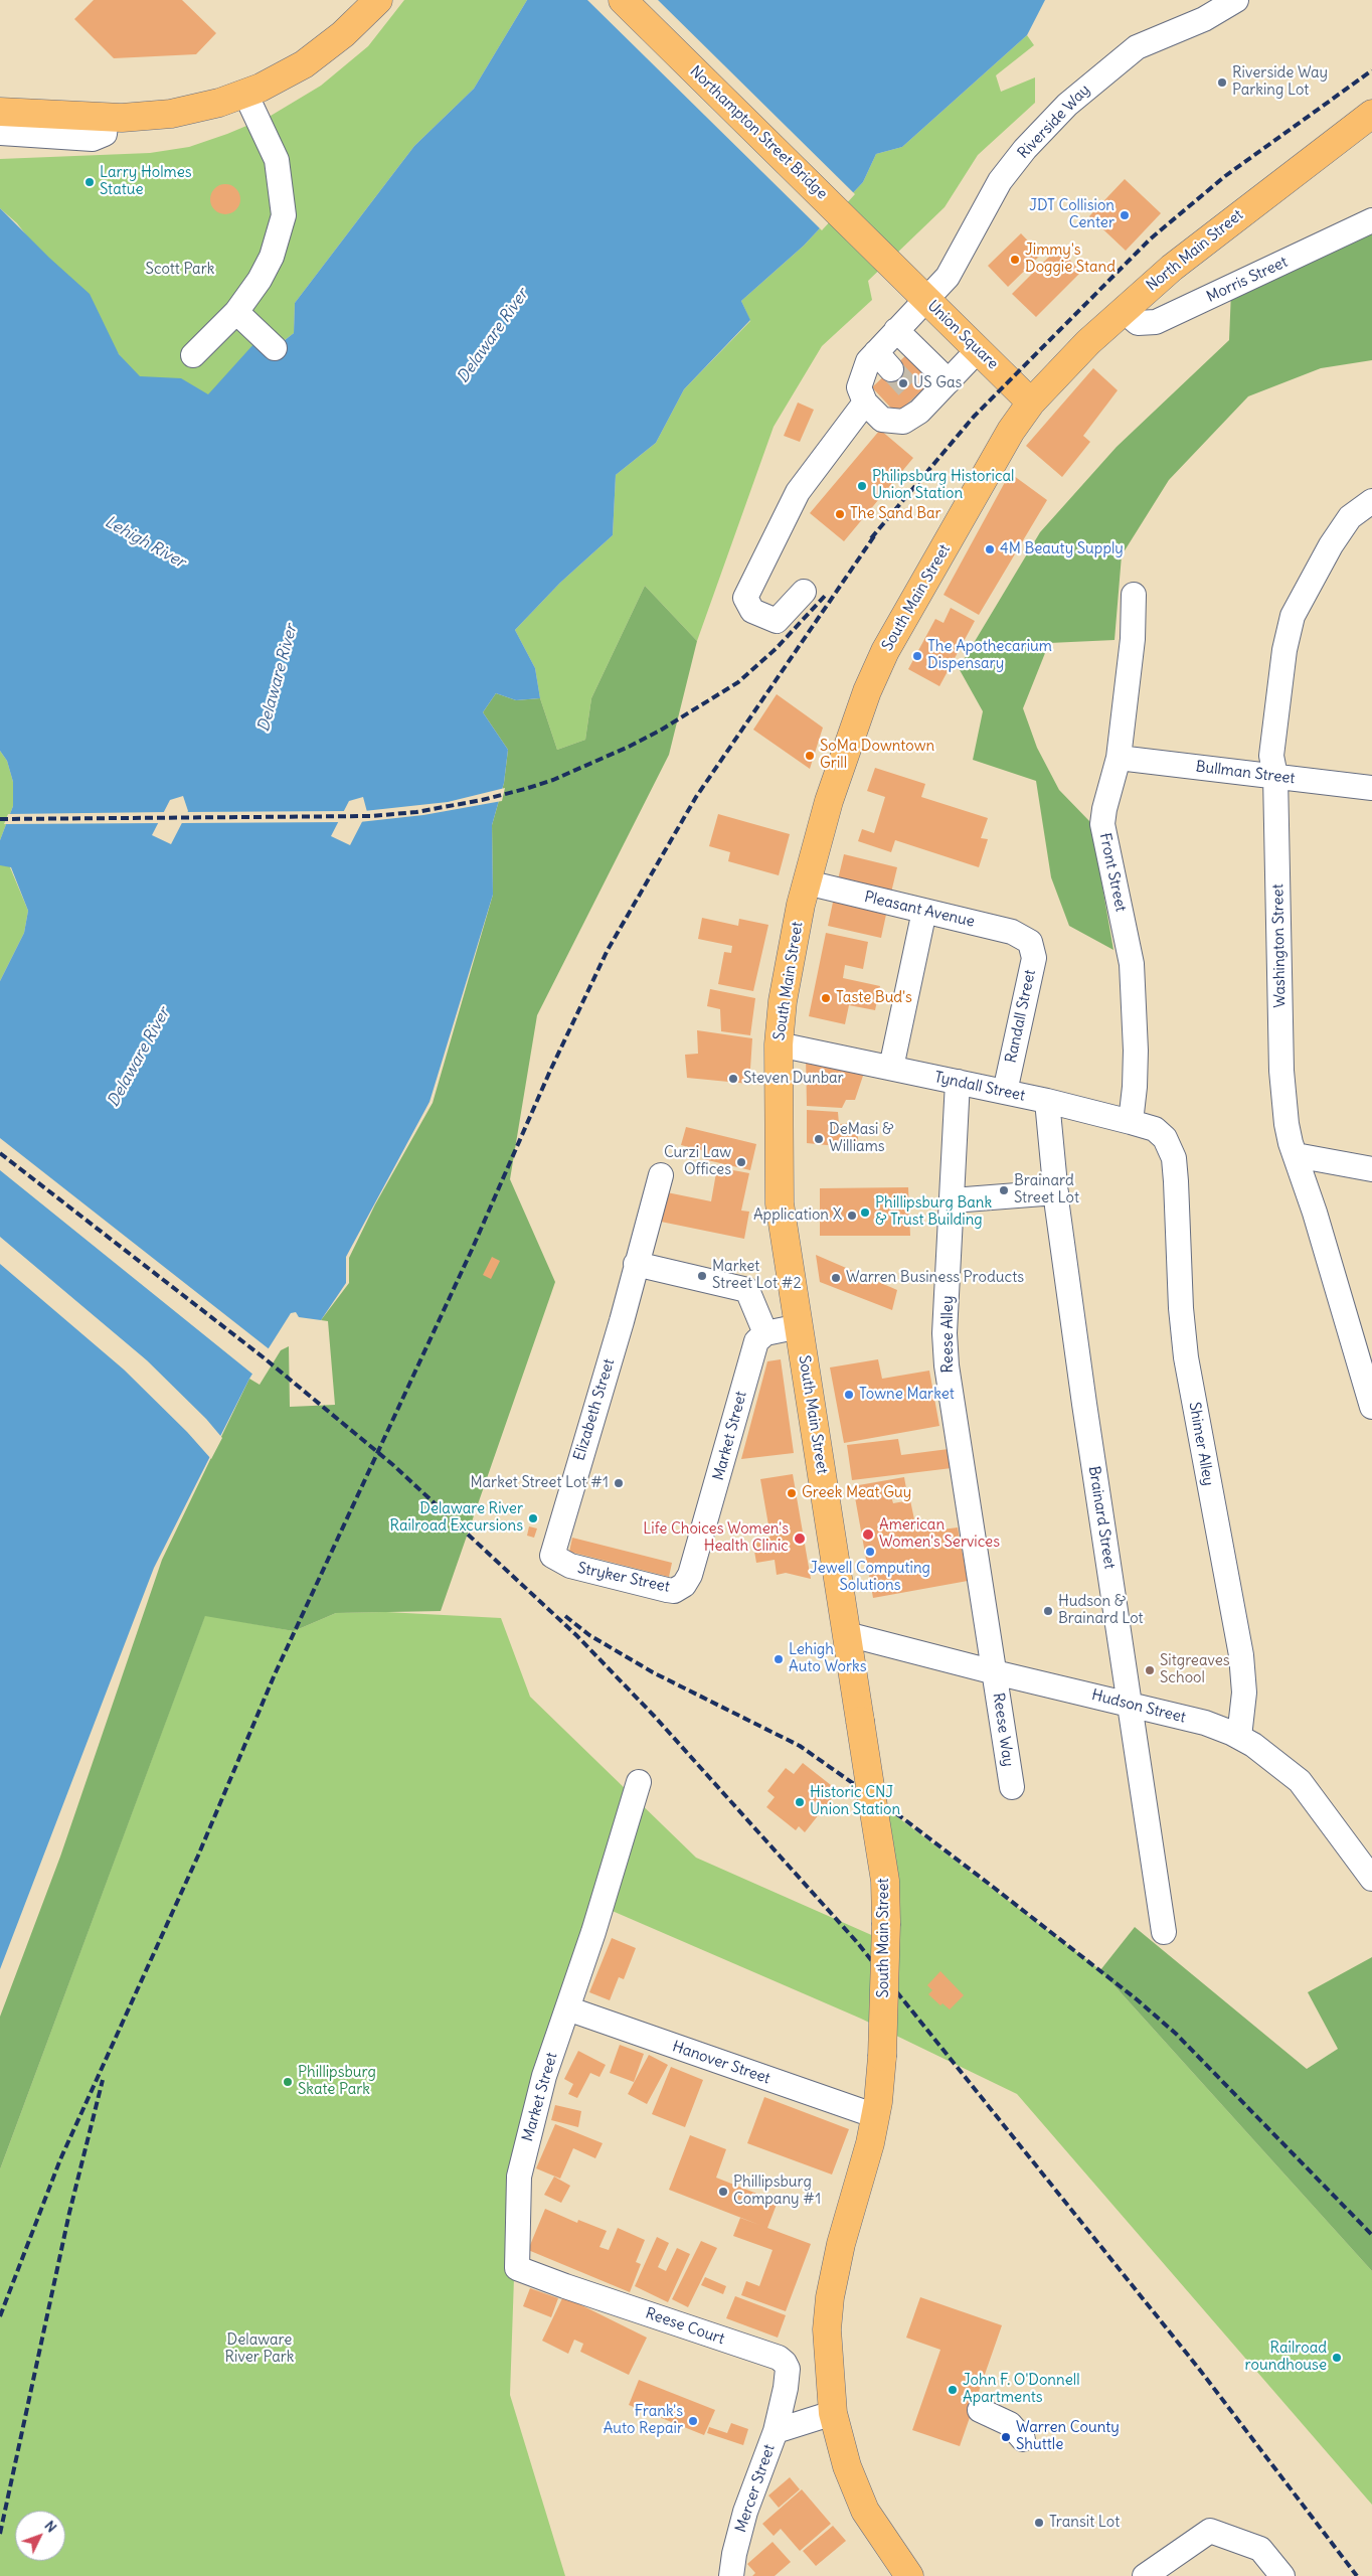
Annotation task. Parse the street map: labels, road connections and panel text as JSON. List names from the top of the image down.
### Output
{
  "streets": {
    "main road": [
      "Northampton Street Bridge",
      "North Main Street",
      "Union Square",
      "South Main Street"
    ],
    "street": [
      "Riverside Way",
      "Morris Street",
      "Bullman Street",
      "Front Street",
      "Pleasant Avenue",
      "Washington Street",
      "Randall Street",
      "Tyndall Street",
      "Reese Alley",
      "Elizabeth Street",
      "Market Street",
      "Shimer Alley",
      "Brainard Street",
      "Stryker Street",
      "Hudson Street",
      "Reese Way",
      "Hanover Street",
      "Reese Court",
      "Mercer Street"
    ]
  },
  "crossings": [
    ["Riverside Way", "Union Square"],
    ["Northampton Street Bridge", "Union Square"],
    ["North Main Street", "Morris Street"],
    ["North Main Street", "Union Square"],
    ["North Main Street", "South Main Street"],
    ["Union Square", "South Main Street"],
    ["South Main Street", "Pleasant Avenue"],
    ["South Main Street", "Tyndall Street"],
    ["South Main Street", "Hudson Street"],
    ["South Main Street", "Hanover Street"],
    ["South Main Street", "Mercer Street"],
    ["Bullman Street", "Front Street"],
    ["Bullman Street", "Washington Street"],
    ["Front Street", "Tyndall Street"],
    ["Pleasant Avenue", "Randall Street"],
    ["Randall Street", "Tyndall Street"],
    ["Tyndall Street", "Reese Alley"],
    ["Tyndall Street", "Shimer Alley"],
    ["Tyndall Street", "Brainard Street"],
    ["Reese Alley", "Hudson Street"],
    ["Reese Alley", "Reese Way"],
    ["Elizabeth Street", "Stryker Street"],
    ["Market Street", "Stryker Street"],
    ["Market Street", "Hanover Street"],
    ["Market Street", "Reese Court"],
    ["Shimer Alley", "Hudson Street"],
    ["Brainard Street", "Hudson Street"],
    ["Hudson Street", "Reese Way"],
    ["Reese Court", "Mercer Street"]
  ],
  "water": ["Delaware River", "Lehigh River"],
  "parks": ["Scott Park", "Delaware River Park"],
  "places": [
    "Riverside Way Parking Lot",
    "Larry Holmes Statue",
    "JDT Collision Center",
    "Jimmy's Doggie Stand",
    "US Gas",
    "Philipsburg Historical Union Station",
    "The Sand Bar",
    "4M Beauty Supply",
    "The Apothecarium Dispensary",
    "SoMa Downtown Grill",
    "Taste Bud's",
    "Steven Dunbar",
    "DeMasi & Williams",
    "Curzi Law Offices",
    "Brainard Street Lot",
    "Phillipsburg Bank & Trust Building",
    "Application X",
    "Market Street Lot #2",
    "Warren Business Products",
    "Towne Market",
    "Market Street Lot #1",
    "Greek Meat Guy",
    "Delaware River Railroad Excursions",
    "American Women's Services",
    "Life Choices Women's Health Clinic",
    "Jewell Computing Solutions",
    "Hudson & Brainard Lot",
    "Lehigh Auto Works",
    "Sitgreaves School",
    "Historic CNJ Union Station",
    "Phillipsburg Skate Park",
    "Phillipsburg Company #1",
    "Railroad roundhouse",
    "John F. O'Donnell Apartments",
    "Frank's Auto Repair",
    "Warren County Shuttle",
    "Transit Lot"
  ],
  "north": "top right"
}
